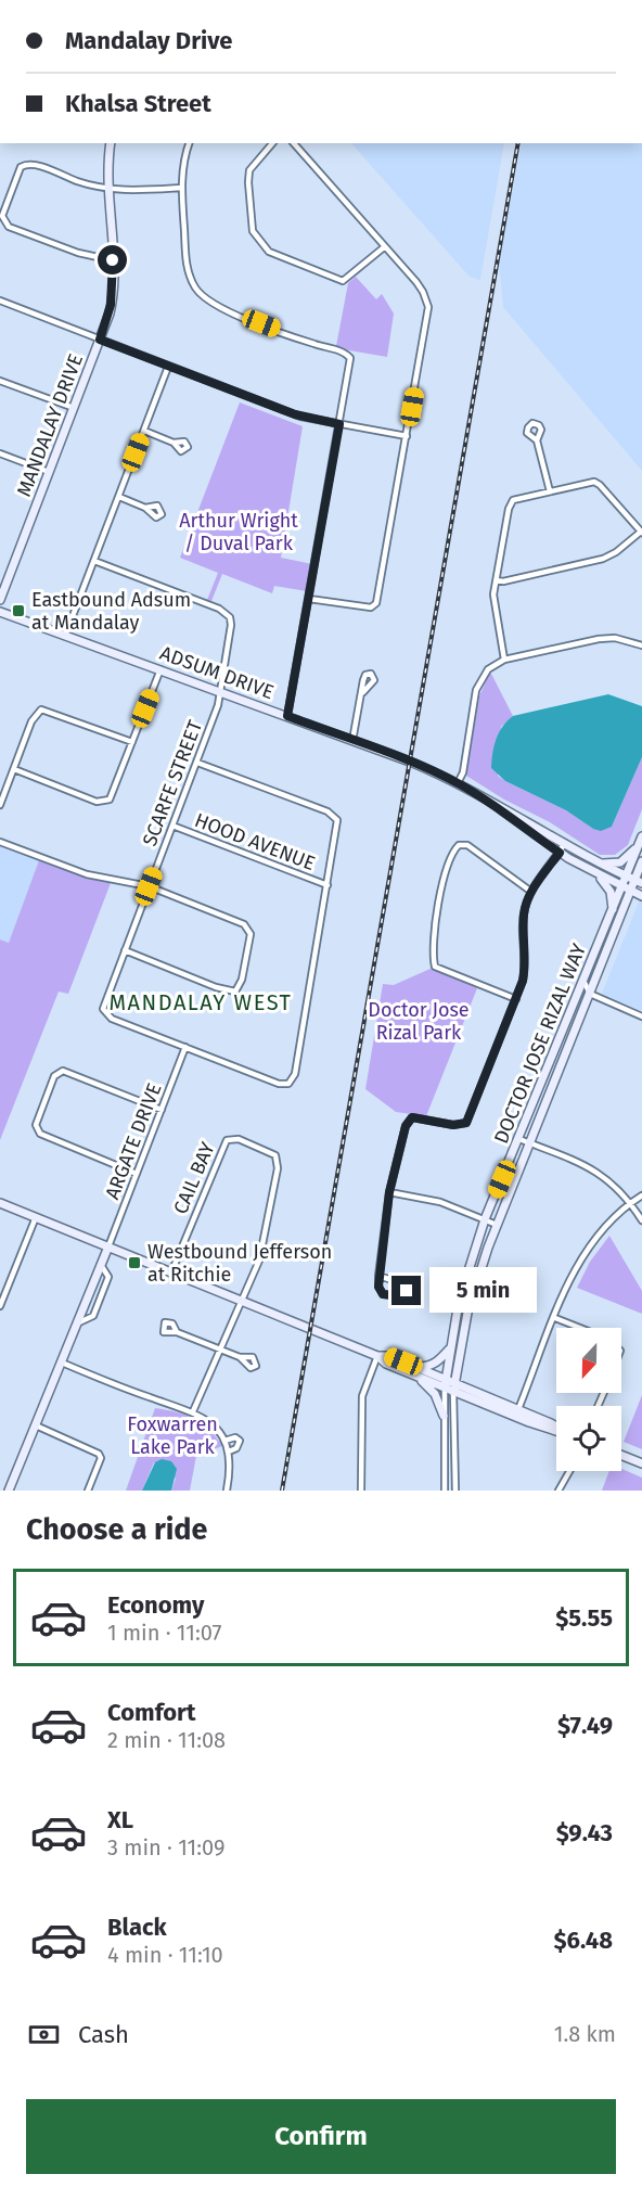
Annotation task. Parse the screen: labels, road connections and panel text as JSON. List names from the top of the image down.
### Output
{
  "streets": {
    "street": [
      "MANDALAY DRIVE",
      "ADSUM DRIVE",
      "SCARFE STREET",
      "HOOD AVENUE",
      "DOCTOR JOSE RIZAL WAY",
      "ARGATE DRIVE",
      "CAIL BAY"
    ]
  },
  "crossings": [
    ["ADSUM DRIVE", "SCARFE STREET"],
    ["ADSUM DRIVE", "DOCTOR JOSE RIZAL WAY"],
    ["SCARFE STREET", "HOOD AVENUE"],
    ["SCARFE STREET", "ARGATE DRIVE"]
  ],
  "districts": ["MANDALAY WEST"],
  "parks": ["Arthur Wright / Duval Park", "Doctor Jose Rizal Park", "Foxwarren Lake Park"],
  "places": {
    "transit": ["Eastbound Adsum at Mandalay", "Westbound Jefferson at Ritchie"]
  },
  "north": "bottom",
  "page": {
    "banner": ["Mandalay Drive", "Khalsa Street"],
    "bubble": "5 min",
    "heading": "Choose a ride",
    "list": [
      {
        "name": "Economy",
        "note": "1 min · 11:07",
        "value": "$5.55"
      },
      {
        "name": "Comfort",
        "note": "2 min · 11:08",
        "value": "$7.49"
      },
      {
        "name": "XL",
        "note": "3 min · 11:09",
        "value": "$9.43"
      },
      {
        "name": "Black",
        "note": "4 min · 11:10",
        "value": "$6.48"
      }
    ],
    "pay": ["Cash", "1.8 km"],
    "buttons": "Confirm"
  }
}
